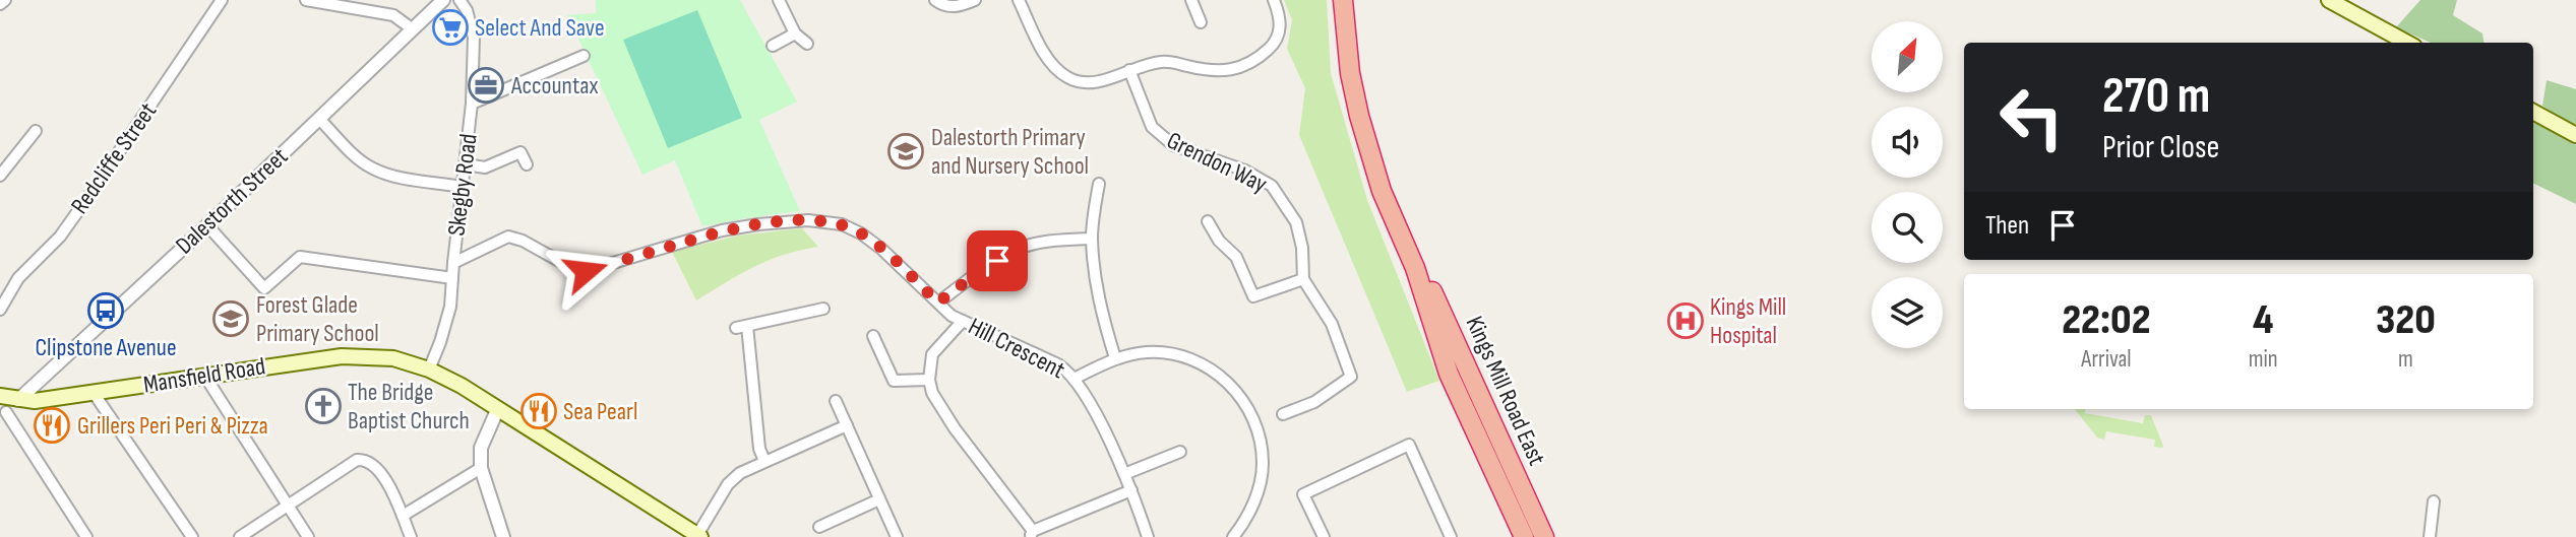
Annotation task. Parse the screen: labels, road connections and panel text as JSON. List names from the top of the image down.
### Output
{
  "streets": {
    "highway": ["Kings Mill Road East"],
    "main road": ["Mansfield Road"],
    "street": [
      "Redcliffe Street",
      "Grendon Way",
      "Skegby Road",
      "Dalestorth Street",
      "Hill Crescent"
    ]
  },
  "crossings": [
    ["Skegby Road", "Hill Crescent"],
    ["Skegby Road", "Mansfield Road"],
    ["Dalestorth Street", "Mansfield Road"]
  ],
  "places": {
    "supermarket": ["Select And Save"],
    "office": ["Accountax"],
    "school or university": ["Dalestorth Primary and Nursery School", "Forest Glade Primary School"],
    "bus stop": ["Clipstone Avenue"],
    "hospital": ["Kings Mill Hospital"],
    "church": ["The Bridge Baptist Church"],
    "restaurant": ["Sea Pearl", "Grillers Peri Peri & Pizza"]
  },
  "north": "top right",
  "page": {
    "turn": ["270 m", "Prior Close"],
    "then": "Then",
    "eta": [
      "22:02",
      "Arrival",
      "4",
      "min",
      "320",
      "m"
    ]
  }
}
